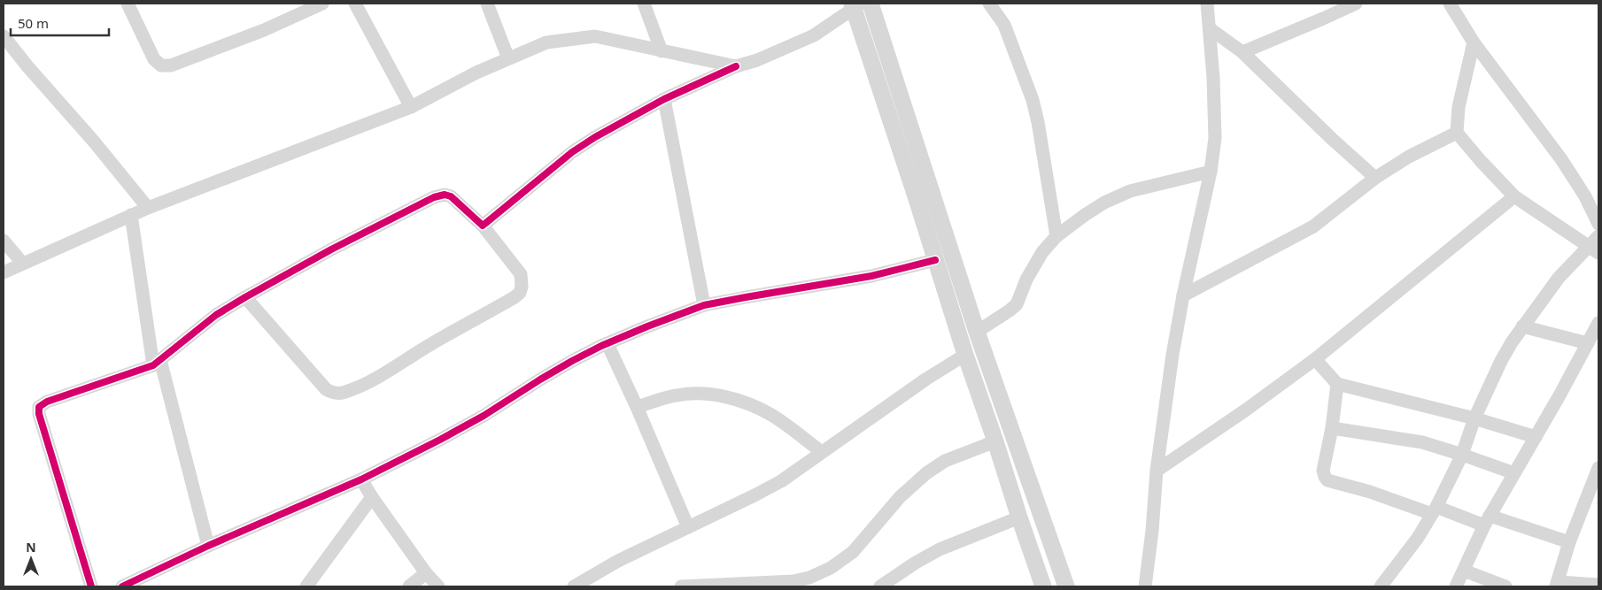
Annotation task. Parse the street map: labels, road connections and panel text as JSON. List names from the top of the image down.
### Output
{
  "scale_bar": "50 m",
  "north": "top"
}
